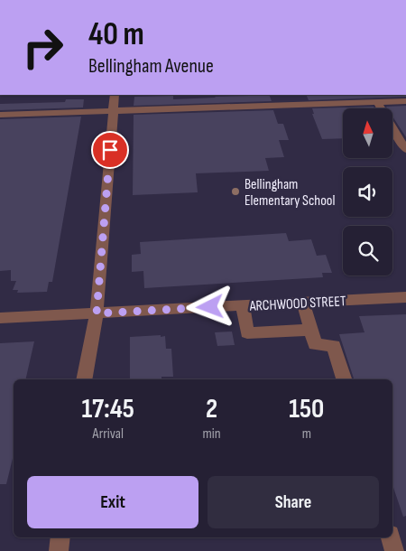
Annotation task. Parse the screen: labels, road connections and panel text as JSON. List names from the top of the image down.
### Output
{
  "streets": {
    "street": ["ARCHWOOD STREET"]
  },
  "places": ["Bellingham Elementary School"],
  "north": "top",
  "page": {
    "turn": ["40 m", "Bellingham Avenue"],
    "eta": [
      "17:45",
      "Arrival",
      "2",
      "min",
      "150",
      "m"
    ],
    "buttons": ["Exit", "Share"]
  }
}
